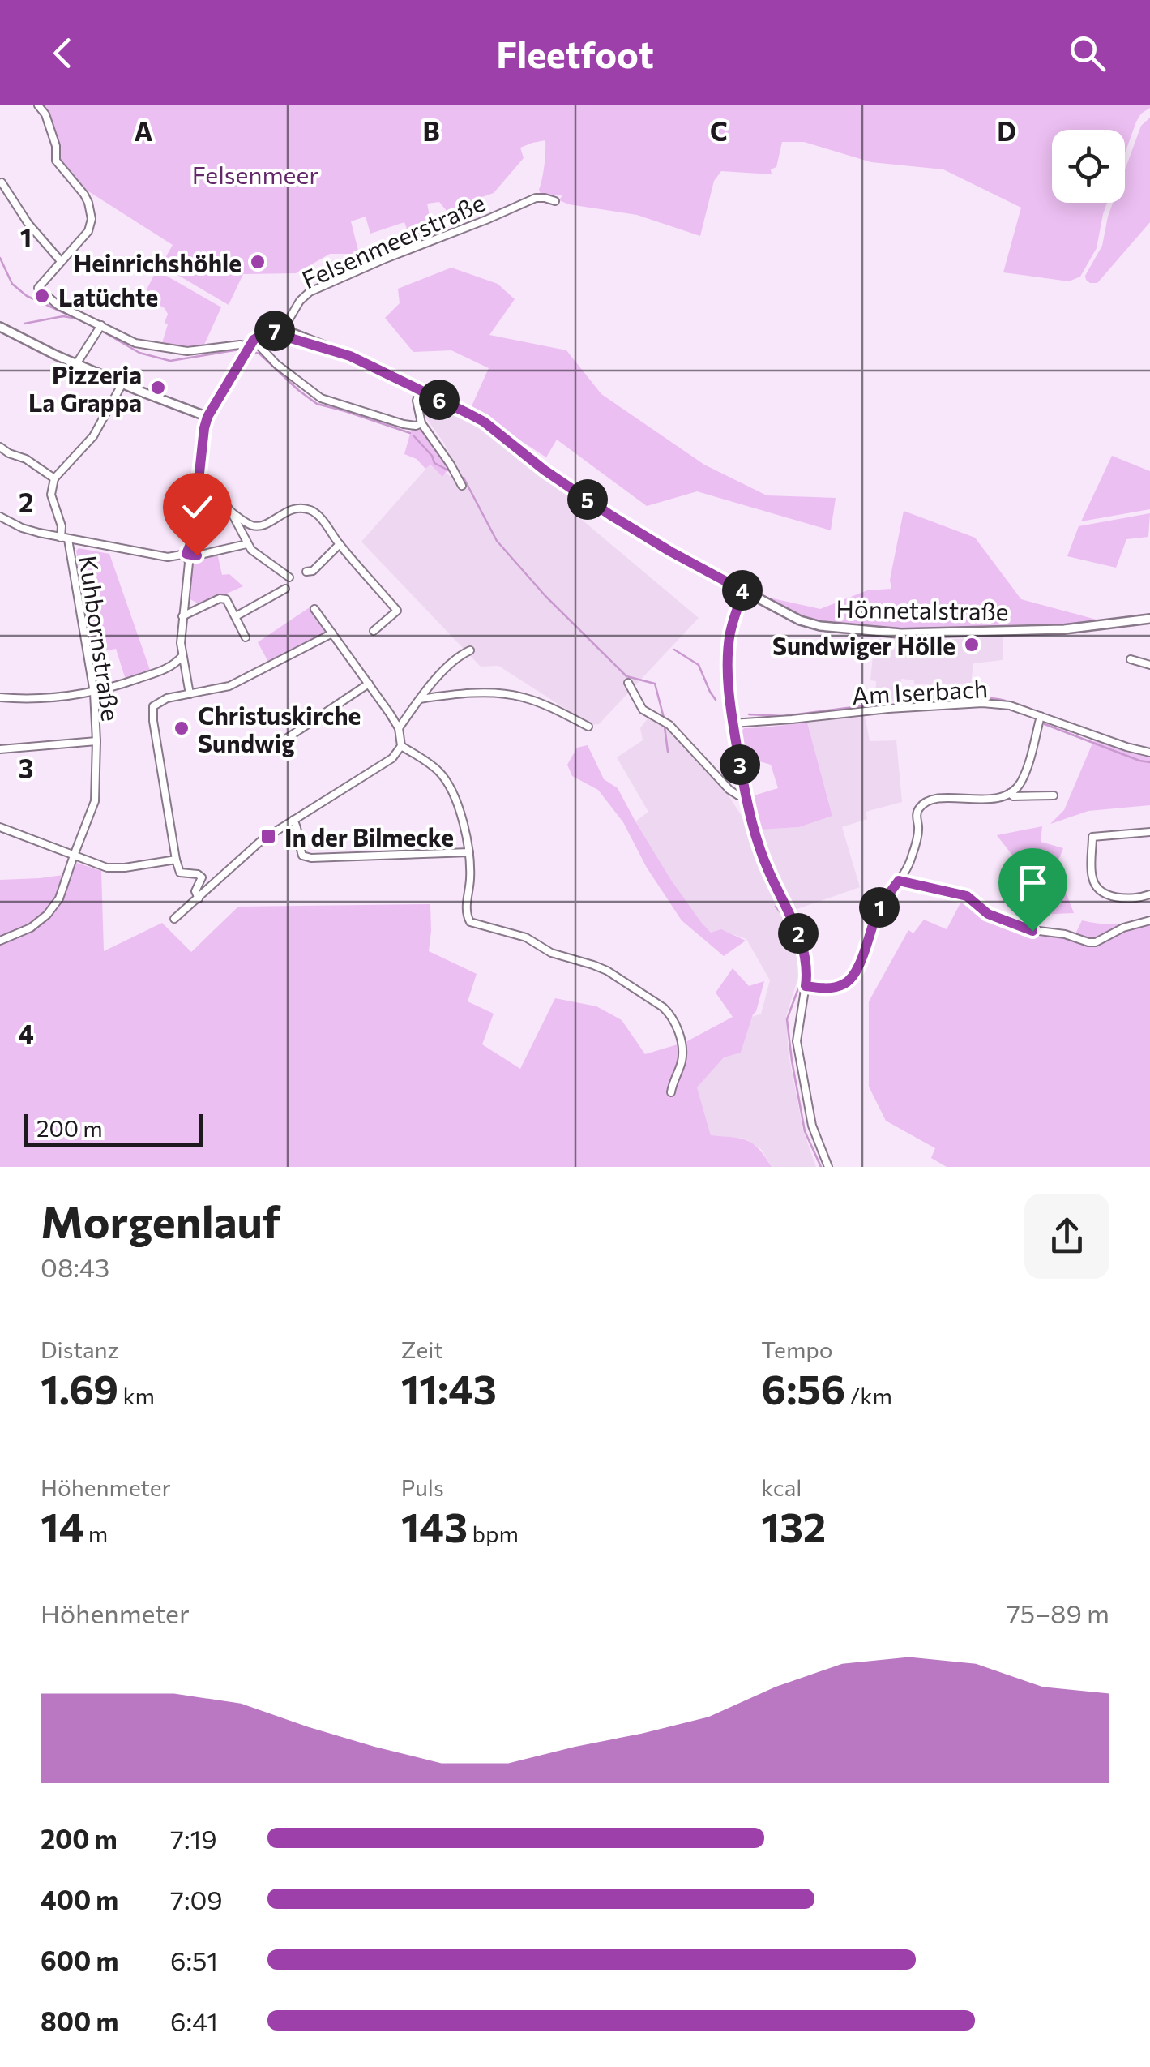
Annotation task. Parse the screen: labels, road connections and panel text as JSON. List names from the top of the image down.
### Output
{
  "streets": {
    "main road": ["Hönnetalstraße"],
    "street": ["Felsenmeerstraße", "Kuhbornstraße", "Am Iserbach"]
  },
  "crossings": [
    ["Felsenmeerstraße", "Hönnetalstraße"]
  ],
  "parks": ["Felsenmeer"],
  "places": {
    "other": [
      "Heinrichshöhle",
      "Latüchte",
      "Pizzeria La Grappa",
      "Sundwiger Hölle",
      "Christuskirche Sundwig"
    ],
    "transit": ["In der Bilmecke"]
  },
  "scale_bar": "200 m",
  "page": {
    "header": "Fleetfoot",
    "pins": [
      "7",
      "6",
      "5",
      "4",
      "3",
      "1",
      "2"
    ],
    "scale": "200 m",
    "heading": ["Morgenlauf", "08:43"],
    "stats": [
      ["Distanz", "1.69 km"],
      ["Zeit", "11:43"],
      ["Tempo", "6:56 /km"],
      ["Höhenmeter", "14 m"],
      ["Puls", "143 bpm"],
      ["kcal", "132"]
    ],
    "chart": ["Höhenmeter", "75–89 m"],
    "list": [
      {
        "name": "200 m",
        "note": "7:19"
      },
      {
        "name": "400 m",
        "note": "7:09"
      },
      {
        "name": "600 m",
        "note": "6:51"
      },
      {
        "name": "800 m",
        "note": "6:41"
      }
    ]
  },
  "grid": {
    "columns": [
      "A",
      "B",
      "C",
      "D"
    ],
    "rows": [
      "1",
      "2",
      "3",
      "4"
    ]
  }
}
